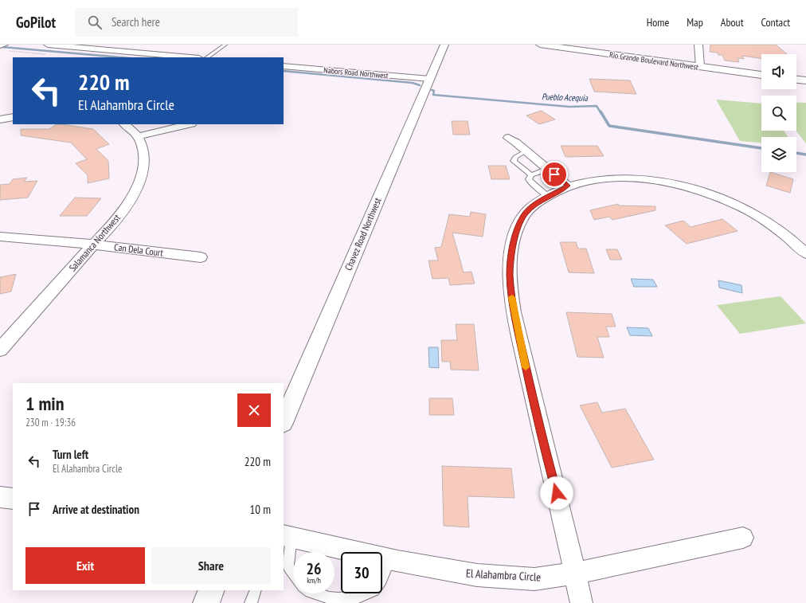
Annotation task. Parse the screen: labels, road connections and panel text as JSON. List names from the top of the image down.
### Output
{
  "streets": {
    "street": [
      "Rio Grande Boulevard Northwest",
      "Nabors Road Northwest",
      "Chavez Road Northwest",
      "Salamanca Northwest",
      "Can Dela Court",
      "El Alahambra Circle"
    ]
  },
  "crossings": [
    ["Nabors Road Northwest", "Chavez Road Northwest"],
    ["Salamanca Northwest", "Can Dela Court"]
  ],
  "water": ["Pueblo Acequia"],
  "page": {
    "header": "GoPilot",
    "search": "Search here",
    "nav": [
      "Home",
      "Map",
      "About",
      "Contact"
    ],
    "turn": ["220 m", "El Alahambra Circle"],
    "heading": ["1 min", "230 m · 19:36"],
    "list": [
      {
        "name": "Turn left",
        "note": "El Alahambra Circle",
        "value": "220 m"
      },
      {
        "name": "Arrive at destination",
        "value": "10 m"
      }
    ],
    "buttons": ["Exit", "Share"],
    "speed": "26 km/h",
    "limit": "30"
  }
}
